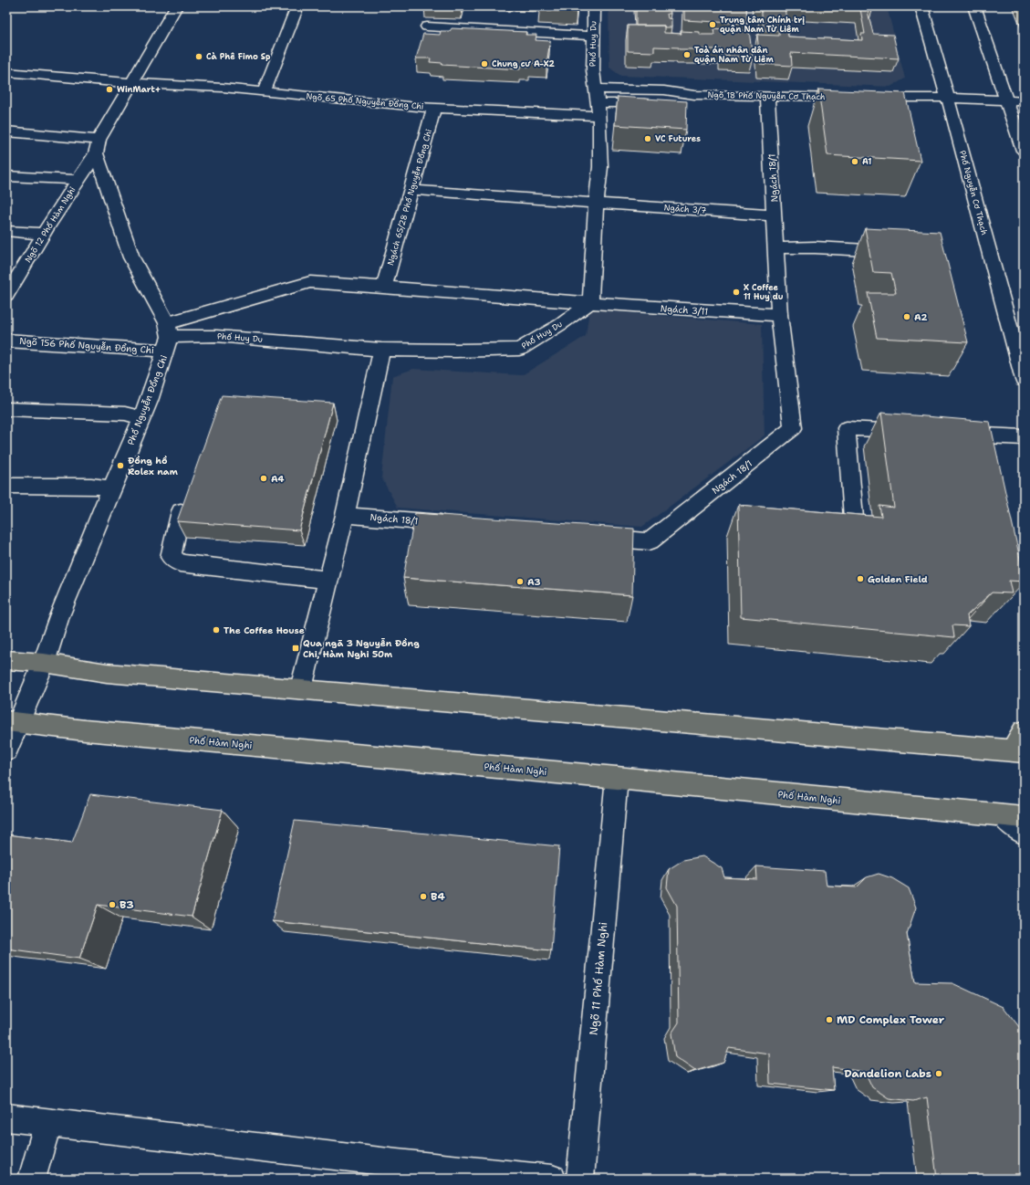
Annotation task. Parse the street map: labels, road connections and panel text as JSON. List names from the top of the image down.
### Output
{
  "streets": {
    "main road": ["Phố Hàm Nghi"],
    "street": [
      "Phố Huy Du",
      "Ngõ 18 Phố Nguyễn Cơ Thạch",
      "Ngõ 65 Phố Nguyễn Đổng Chi",
      "Ngách 18/1",
      "Phố Nguyễn Cơ Thạch",
      "Ngách 65/28 Phố Nguyễn Đổng Chi",
      "Ngách 3/7",
      "Ngõ 12 Phố Hàm Nghi",
      "Ngách 3/11",
      "Ngõ 156 Phố Nguyễn Đổng Chi",
      "Phố Nguyễn Đổng Chi",
      "Ngõ 11 Phố Hàm Nghi"
    ]
  },
  "crossings": [
    ["Phố Huy Du", "Ngõ 18 Phố Nguyễn Cơ Thạch"],
    ["Phố Huy Du", "Ngõ 65 Phố Nguyễn Đổng Chi"],
    ["Phố Huy Du", "Ngách 3/7"],
    ["Phố Huy Du", "Ngách 3/11"],
    ["Phố Huy Du", "Ngõ 156 Phố Nguyễn Đổng Chi"],
    ["Phố Huy Du", "Phố Nguyễn Đổng Chi"],
    ["Ngõ 18 Phố Nguyễn Cơ Thạch", "Ngõ 65 Phố Nguyễn Đổng Chi"],
    ["Ngõ 18 Phố Nguyễn Cơ Thạch", "Ngách 18/1"],
    ["Ngõ 65 Phố Nguyễn Đổng Chi", "Ngách 65/28 Phố Nguyễn Đổng Chi"],
    ["Ngách 18/1", "Ngách 3/7"],
    ["Ngách 18/1", "Ngách 3/11"],
    ["Ngách 65/28 Phố Nguyễn Đổng Chi", "Ngách 3/7"],
    ["Ngách 65/28 Phố Nguyễn Đổng Chi", "Ngách 3/11"],
    ["Ngách 3/11", "Ngõ 156 Phố Nguyễn Đổng Chi"],
    ["Ngách 3/11", "Phố Nguyễn Đổng Chi"],
    ["Ngõ 156 Phố Nguyễn Đổng Chi", "Phố Nguyễn Đổng Chi"],
    ["Phố Nguyễn Đổng Chi", "Phố Hàm Nghi"],
    ["Phố Hàm Nghi", "Ngõ 11 Phố Hàm Nghi"]
  ],
  "places": {
    "other": [
      "Trung tâm Chính trị quận Nam Từ Liêm",
      "Toà án nhân dân quận Nam Từ Liêm",
      "Cà Phê Fimo Sp",
      "Chung cư A-X2",
      "WinMart+",
      "VC Futures",
      "A1",
      "X Coffee 11 Huy du",
      "A2",
      "Đồng hồ Rolex nam",
      "A4",
      "Golden Field",
      "A3",
      "The Coffee House",
      "B4",
      "B3",
      "MD Complex Tower",
      "Dandelion Labs"
    ],
    "transit": ["Qua ngã 3 Nguyễn Đồng Chi, Hàm Nghi 50m"]
  }
}
